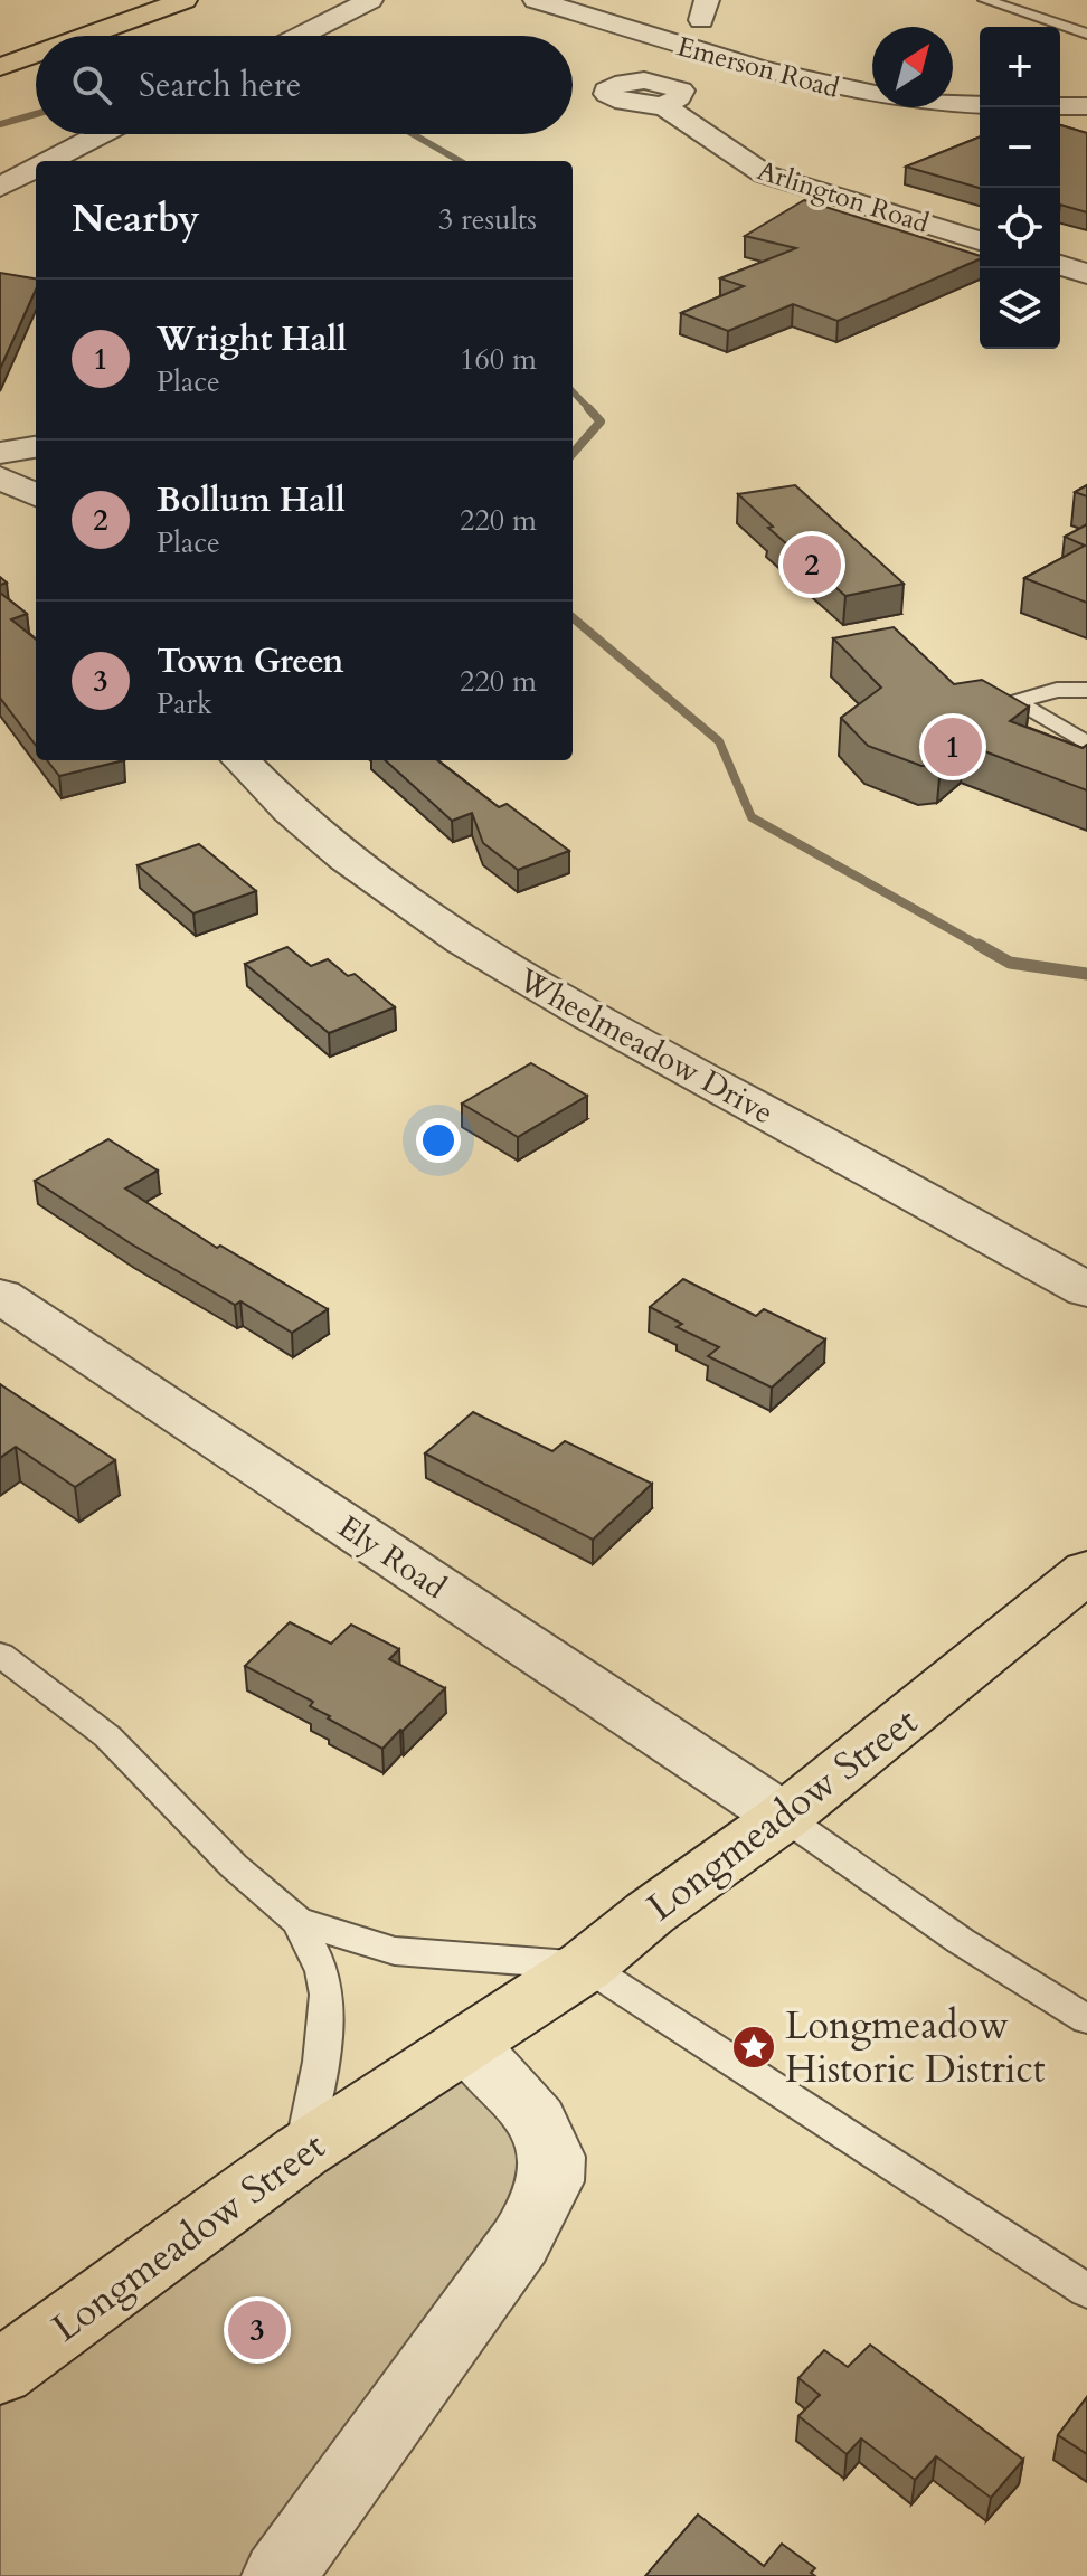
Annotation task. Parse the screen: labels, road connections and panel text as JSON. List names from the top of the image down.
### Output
{
  "streets": {
    "main road": ["Longmeadow Street"],
    "street": [
      "Emerson Road",
      "Arlington Road",
      "Wheelmeadow Drive",
      "Ely Road"
    ]
  },
  "crossings": [
    ["Ely Road", "Longmeadow Street"]
  ],
  "places": {
    "place": ["Longmeadow Historic District"]
  },
  "north": "top right",
  "page": {
    "map_buttons": ["+", "−"],
    "search": "Search here",
    "heading": ["Nearby", "3 results"],
    "list": [
      {
        "mark": "1",
        "name": "Wright Hall",
        "note": "Place",
        "value": "160 m"
      },
      {
        "mark": "2",
        "name": "Bollum Hall",
        "note": "Place",
        "value": "220 m"
      },
      {
        "mark": "3",
        "name": "Town Green",
        "note": "Park",
        "value": "220 m"
      }
    ],
    "pins": ["2", "1", "3"]
  }
}
